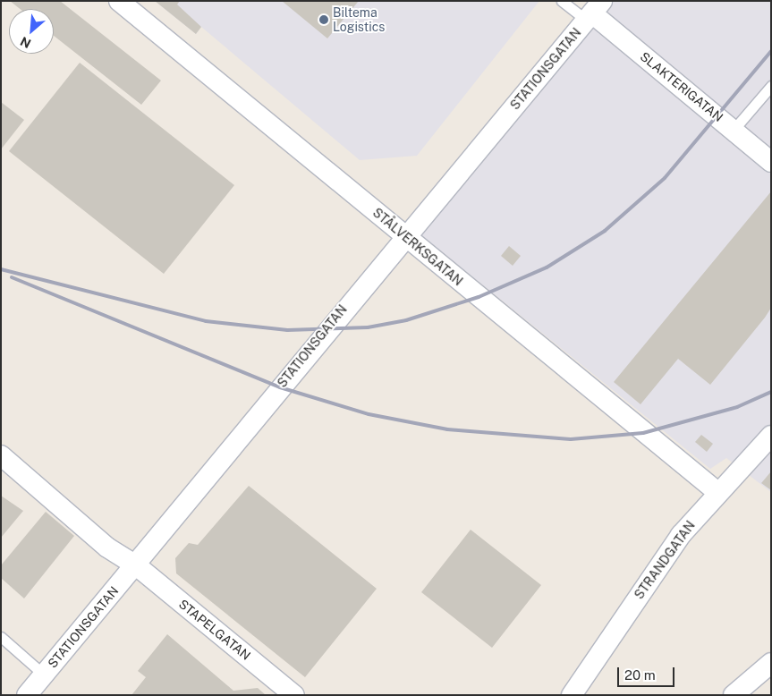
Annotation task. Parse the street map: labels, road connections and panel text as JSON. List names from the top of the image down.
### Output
{
  "streets": {
    "street": [
      "STATIONSGATAN",
      "SLAKTERIGATAN",
      "STÅLVERKSGATAN",
      "STRANDGATAN",
      "STAPELGATAN"
    ]
  },
  "crossings": [
    ["STATIONSGATAN", "SLAKTERIGATAN"],
    ["STATIONSGATAN", "STÅLVERKSGATAN"],
    ["STATIONSGATAN", "STAPELGATAN"],
    ["STÅLVERKSGATAN", "STRANDGATAN"]
  ],
  "places": ["Biltema Logistics"],
  "scale_bar": "20 m",
  "north": "bottom left"
}
